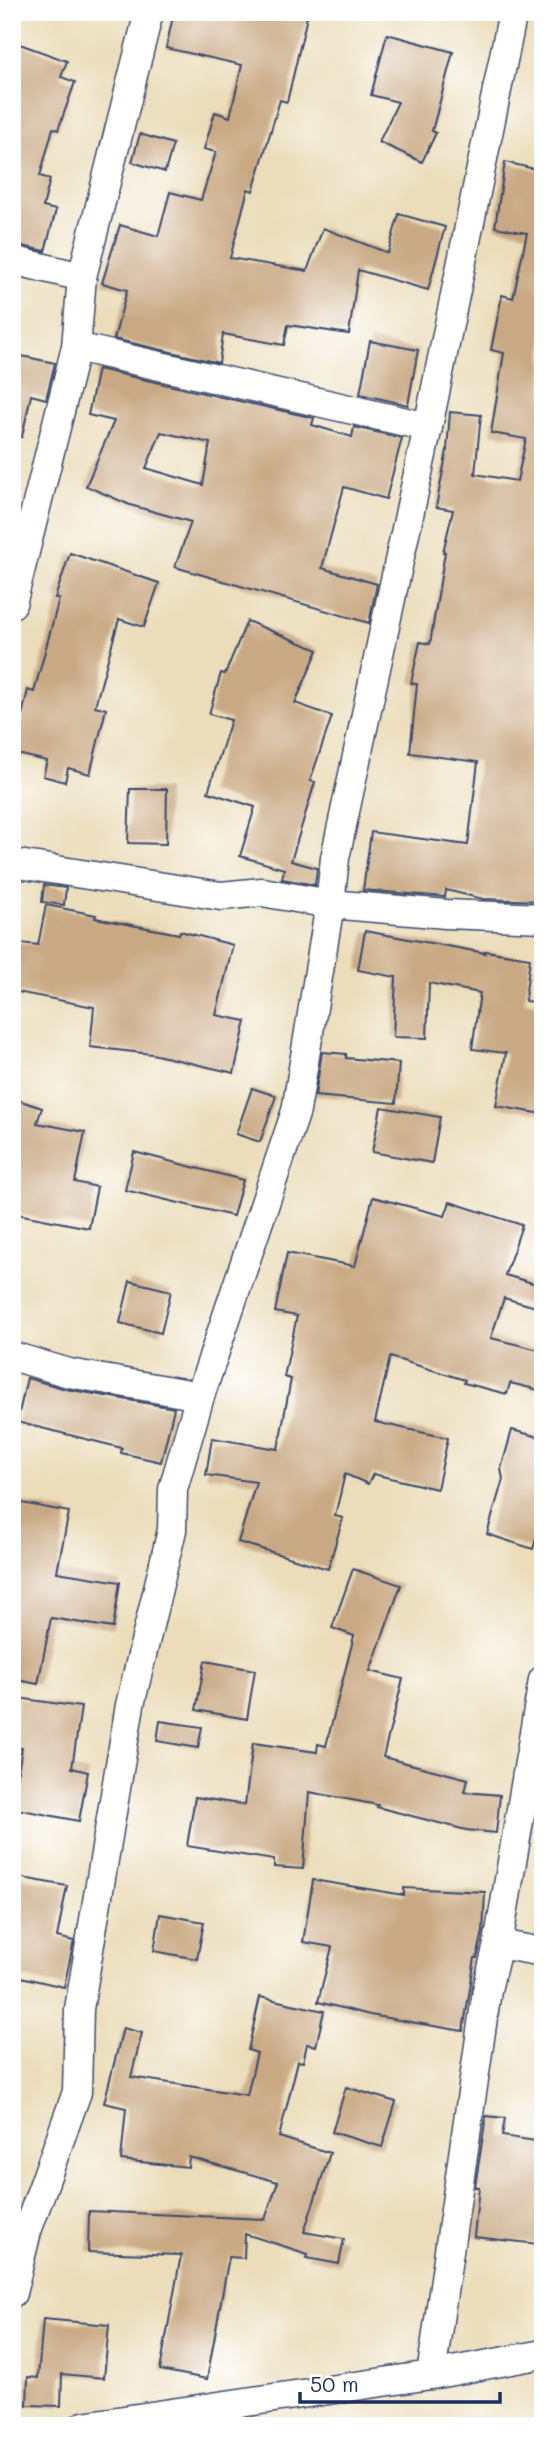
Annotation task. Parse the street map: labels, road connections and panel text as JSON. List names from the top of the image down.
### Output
{
  "scale_bar": "50 m"
}
